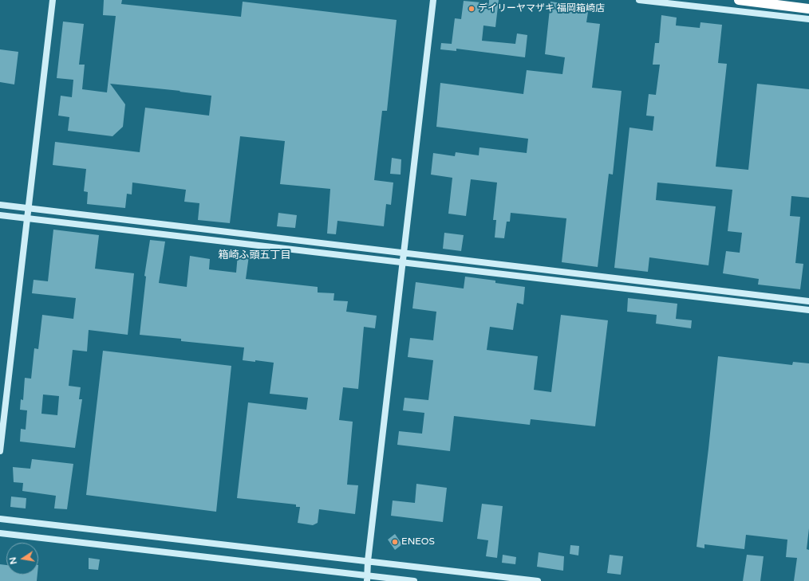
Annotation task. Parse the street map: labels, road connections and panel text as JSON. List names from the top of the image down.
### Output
{
  "districts": ["箱崎ふ頭五丁目"],
  "places": ["デイリーヤマザキ 福岡箱崎店", "ENEOS"],
  "north": "left"
}
